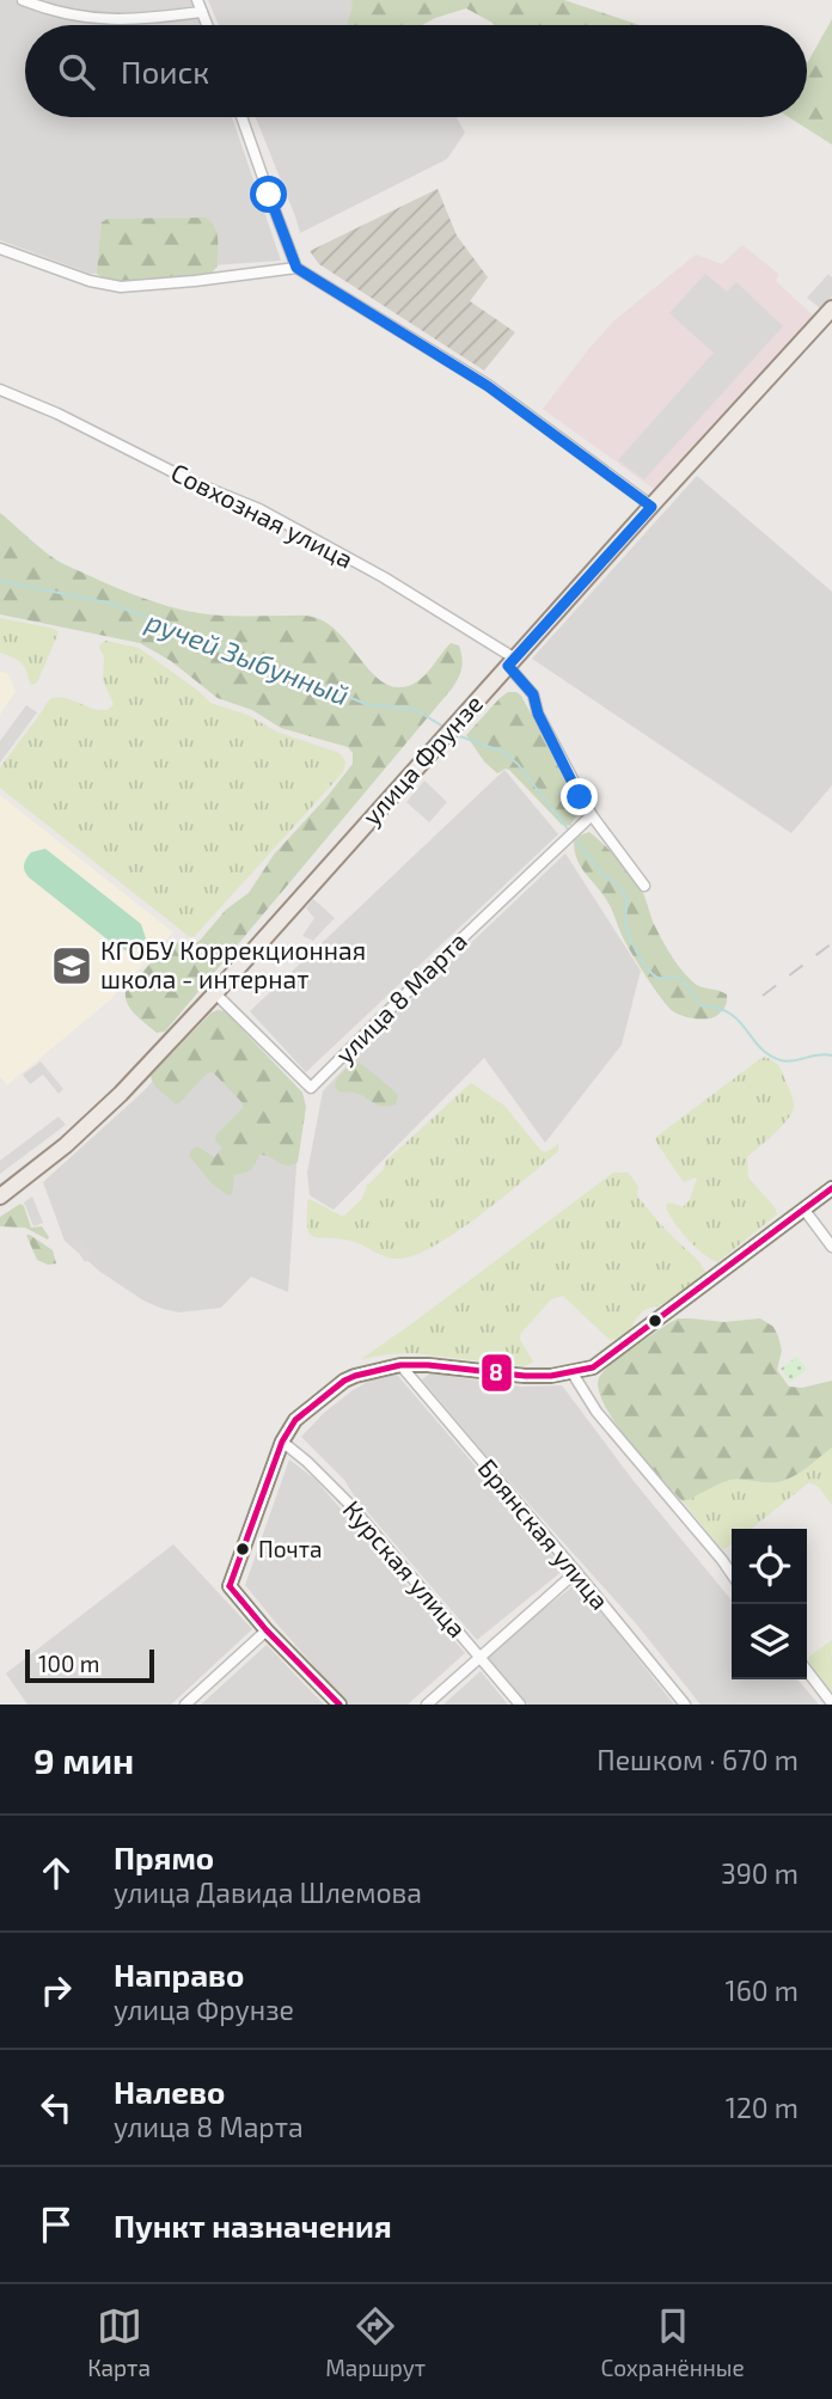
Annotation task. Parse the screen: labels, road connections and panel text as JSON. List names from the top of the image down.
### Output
{
  "streets": {
    "main road": ["улица Фрунзе"],
    "street": [
      "Совхозная улица",
      "улица 8 Марта",
      "Брянская улица",
      "Курская улица"
    ]
  },
  "crossings": [
    ["Совхозная улица", "улица Фрунзе"],
    ["улица Фрунзе", "улица 8 Марта"]
  ],
  "water": ["ручей Зыбунный"],
  "places": {
    "school or university": ["КГОБУ Коррекционная школа - интернат"],
    "other": ["Почта"]
  },
  "lines": ["transit line 8"],
  "scale_bar": "100 m",
  "page": {
    "search": "Поиск",
    "scale": "100 m",
    "heading": ["9 мин", "Пешком · 670 m"],
    "list": [
      ["Прямо", "улица Давида Шлемова", "390 m"],
      ["Направо", "улица Фрунзе", "160 m"],
      ["Налево", "улица 8 Марта", "120 m"],
      "Пункт назначения"
    ],
    "nav": ["Карта", "Маршрут", "Сохранённые"]
  }
}
